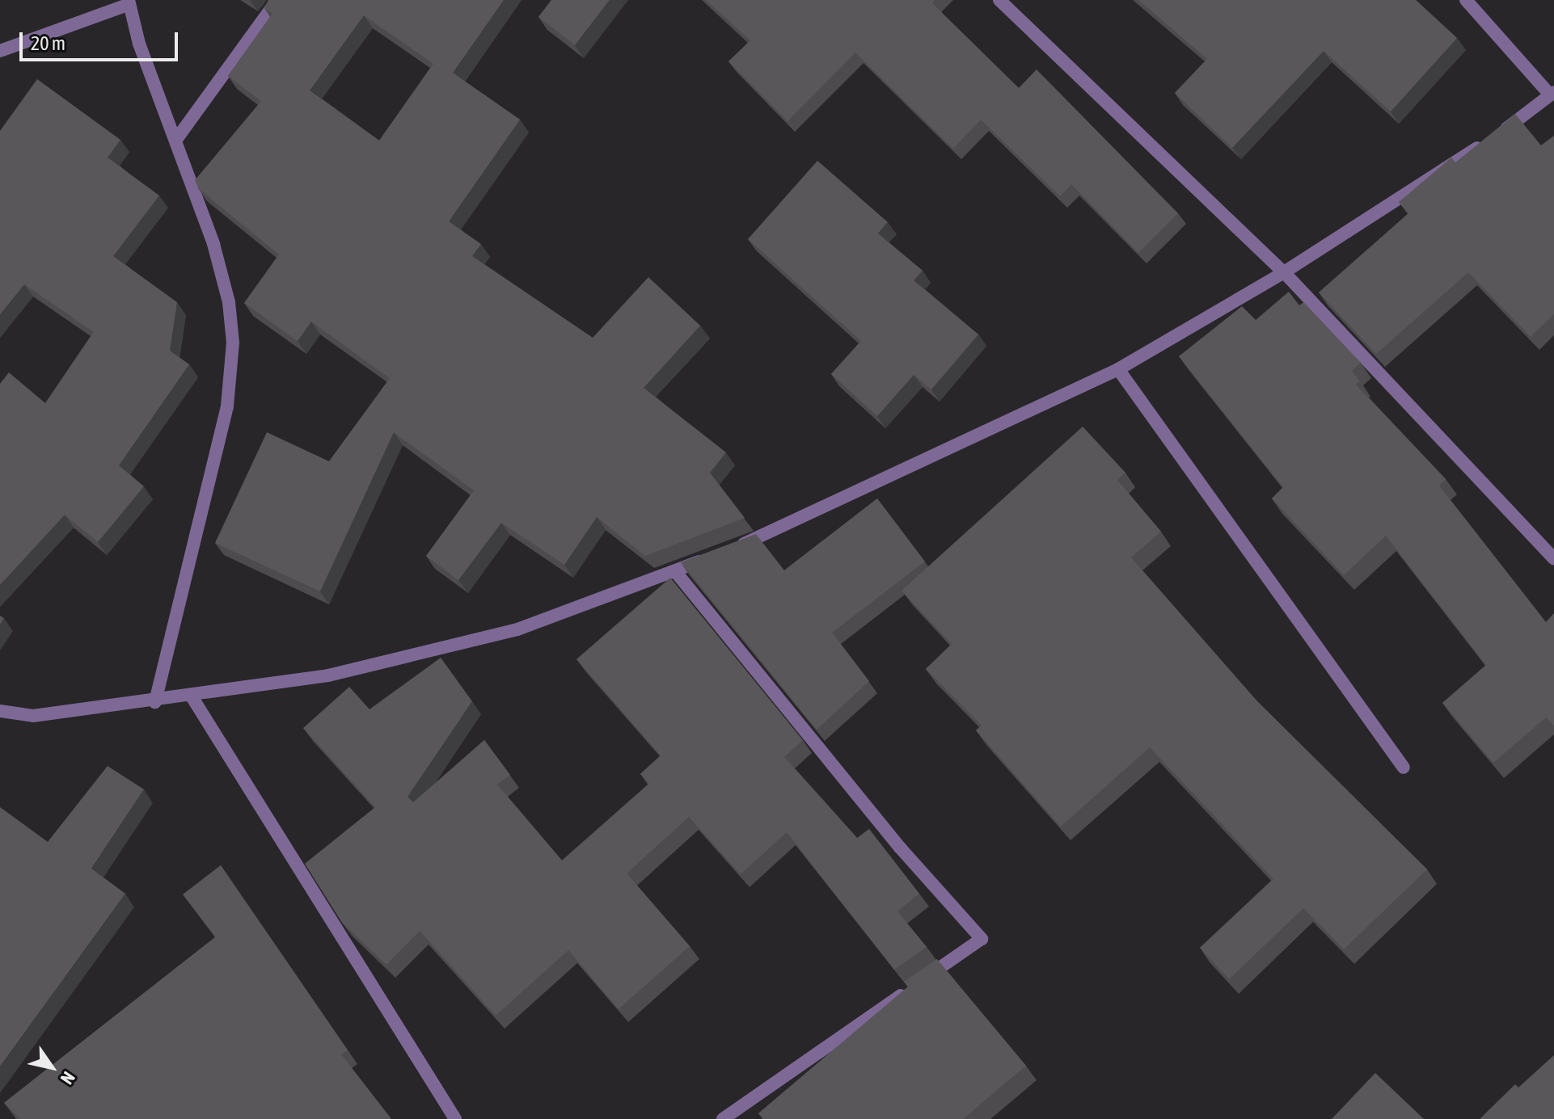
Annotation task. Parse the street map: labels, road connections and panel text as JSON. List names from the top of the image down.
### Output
{
  "scale_bar": "20 m",
  "north": "bottom right"
}
